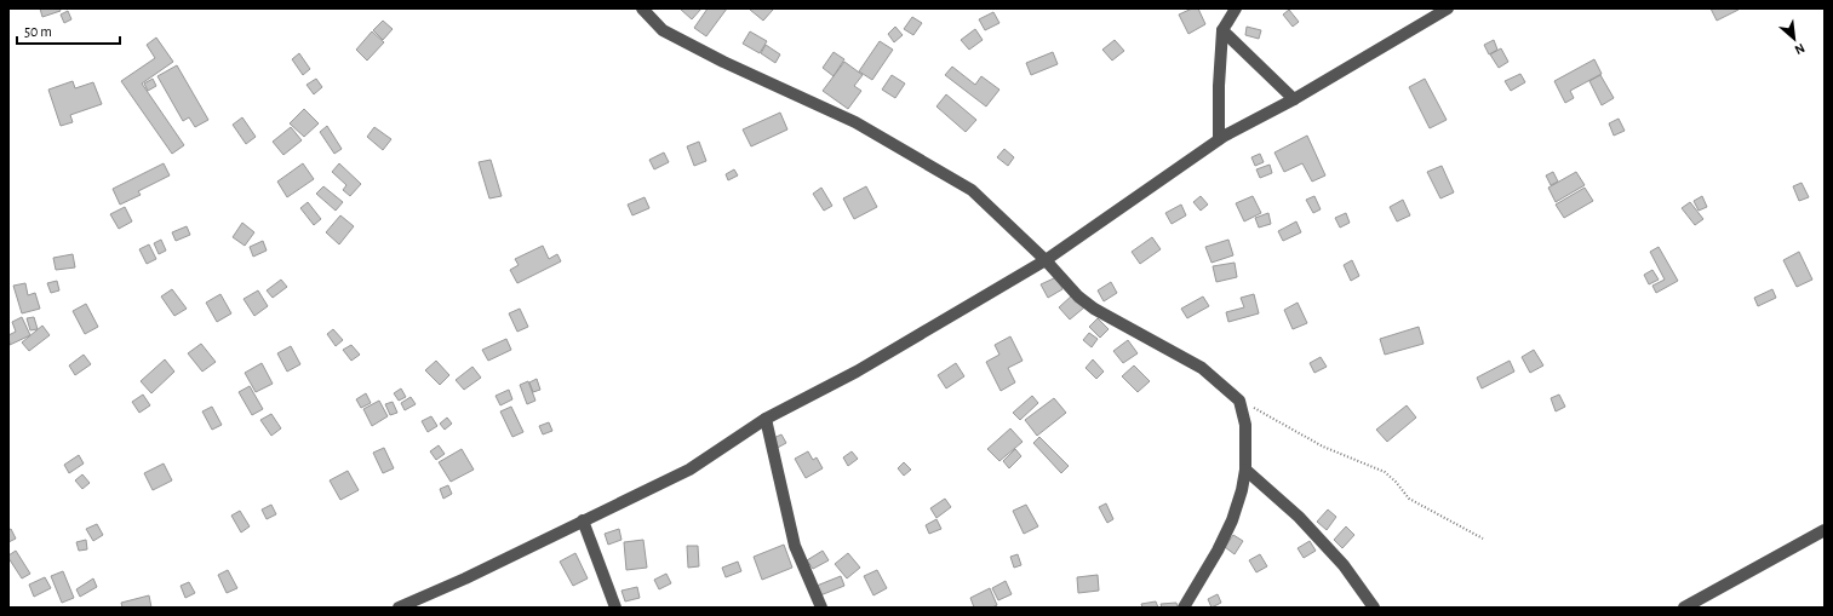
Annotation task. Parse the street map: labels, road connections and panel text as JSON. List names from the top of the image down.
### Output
{
  "scale_bar": "50 m",
  "north": "bottom right"
}
